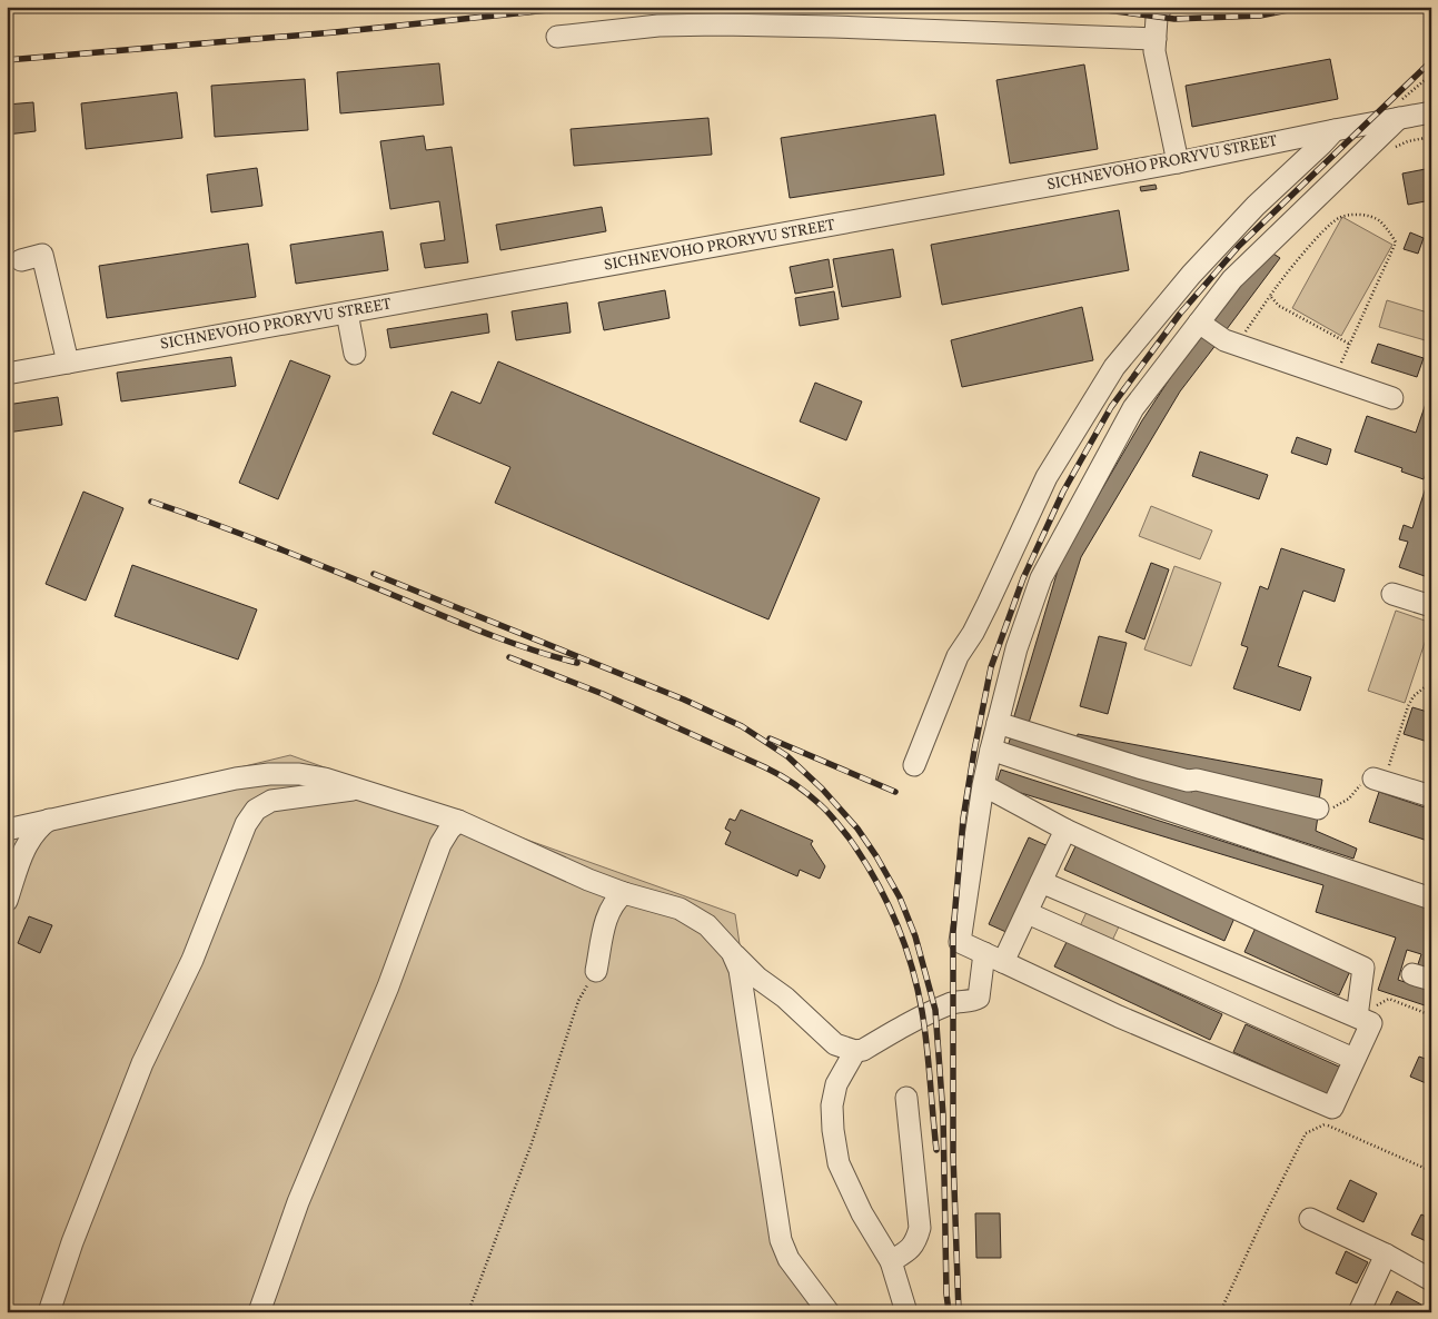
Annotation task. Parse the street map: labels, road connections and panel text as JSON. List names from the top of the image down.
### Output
{
  "streets": {
    "street": ["SICHNEVOHO PRORYVU STREET"]
  }
}
